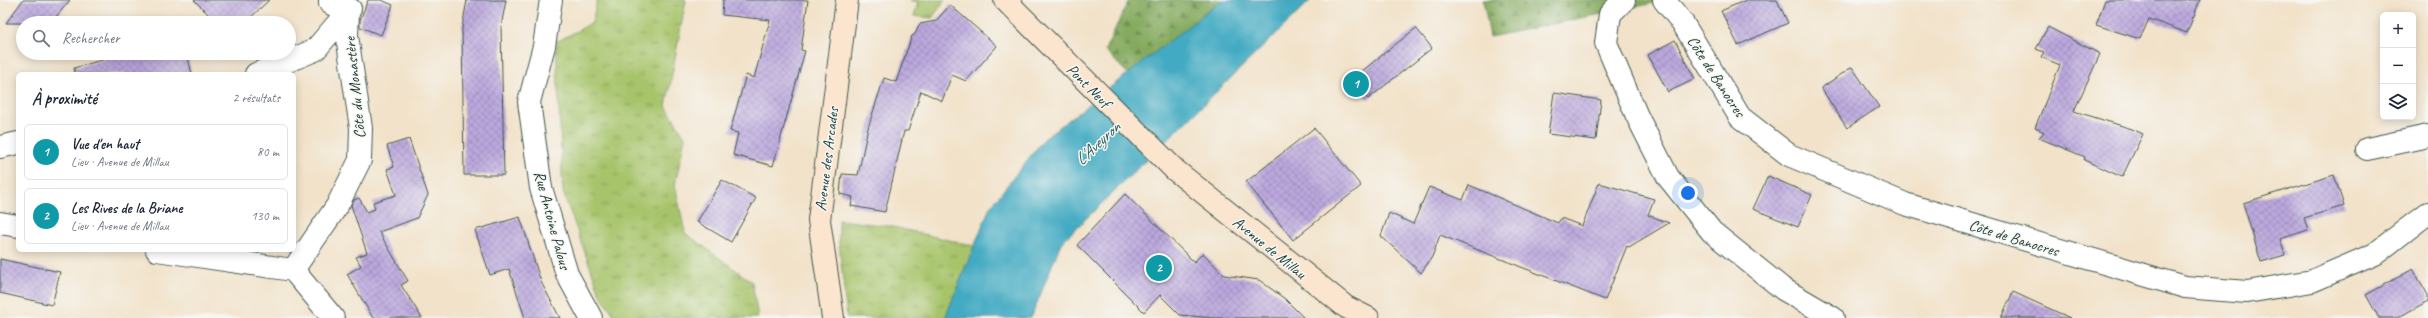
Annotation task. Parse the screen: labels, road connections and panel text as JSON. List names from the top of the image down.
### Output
{
  "streets": {
    "main road": ["Pont Neuf", "Avenue des Arcades", "Avenue de Millau"],
    "street": ["Côte de Banocres", "Côte du Monastère", "Rue Antoine Palous"]
  },
  "crossings": [
    ["Pont Neuf", "Avenue de Millau"]
  ],
  "water": ["L'Aveyron"],
  "page": {
    "map_buttons": ["+", "−"],
    "search": "Rechercher",
    "pins": ["1", "2"],
    "heading": ["À proximité", "2 résultats"],
    "list": [
      {
        "mark": "1",
        "name": "Vue d'en haut",
        "note": "Lieu · Avenue de Millau",
        "value": "80 m"
      },
      {
        "mark": "2",
        "name": "Les Rives de la Briane",
        "note": "Lieu · Avenue de Millau",
        "value": "130 m"
      }
    ]
  }
}
